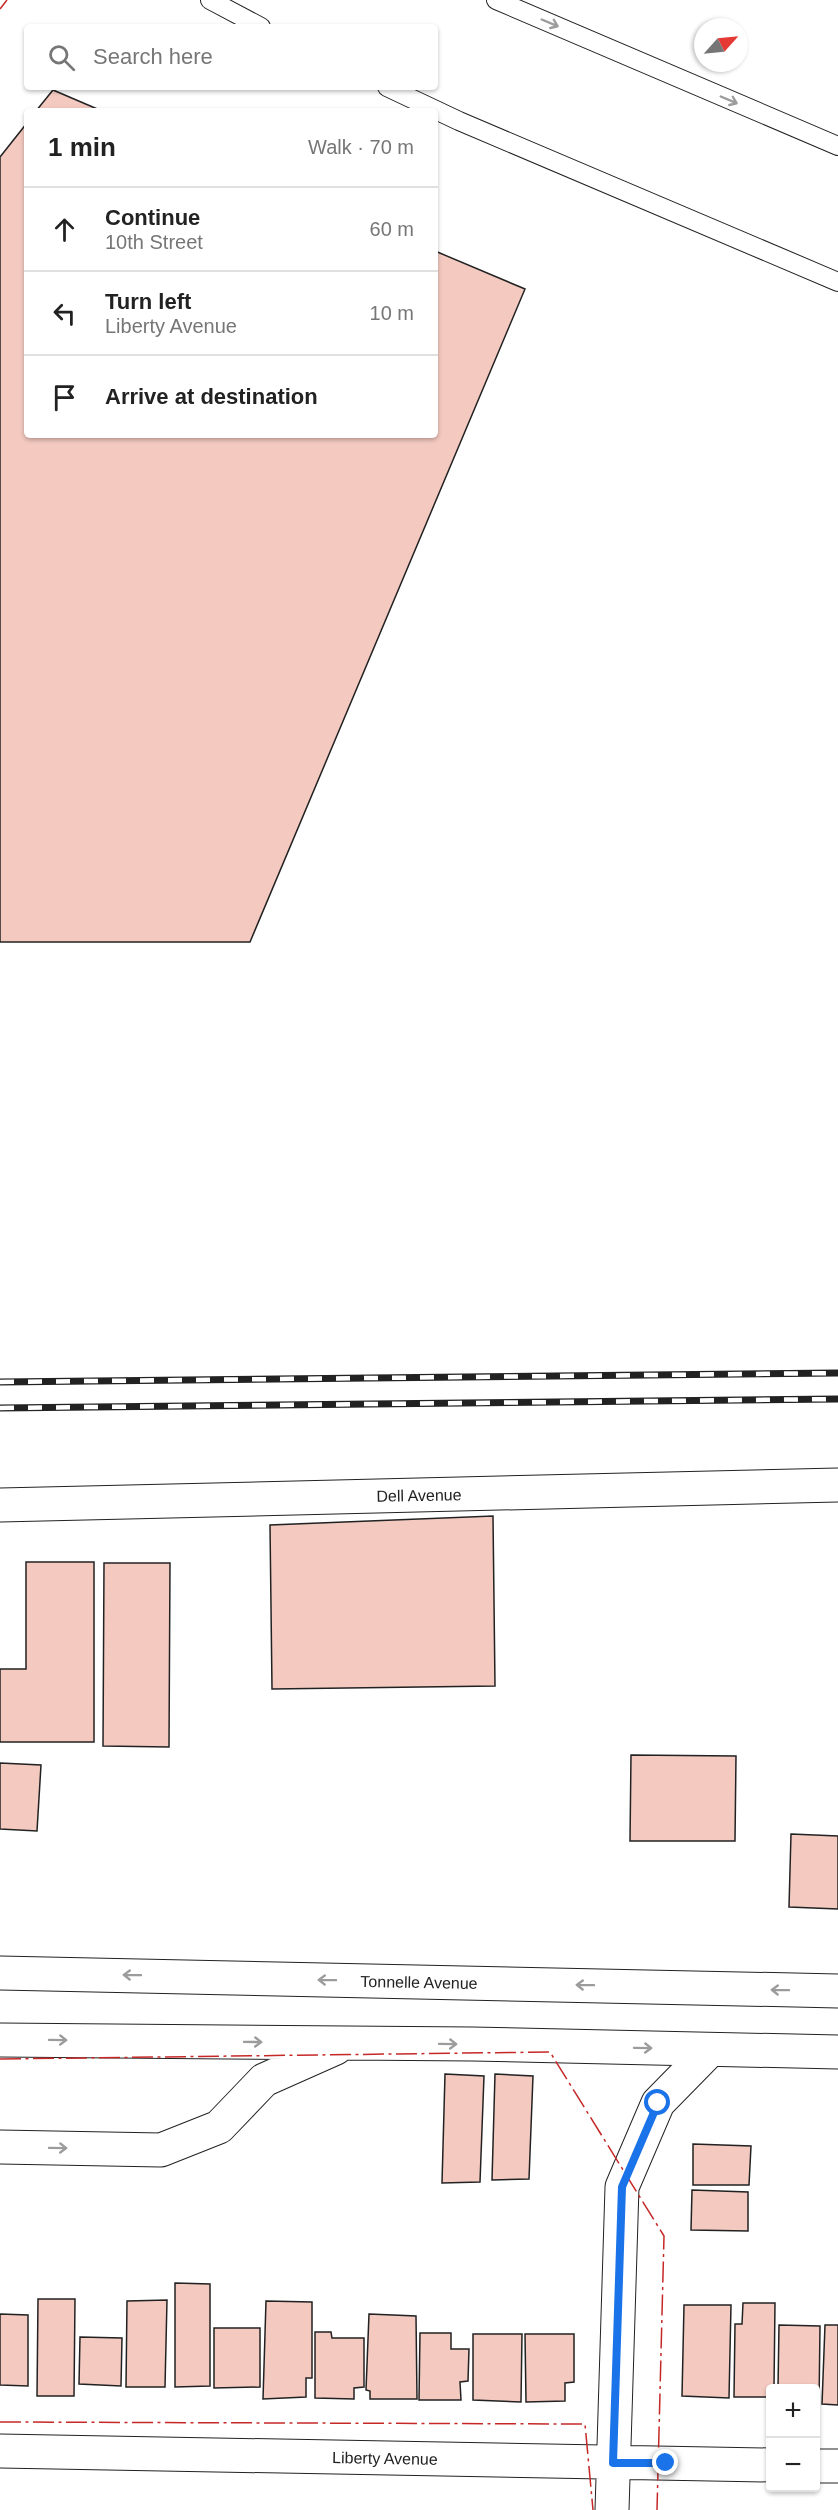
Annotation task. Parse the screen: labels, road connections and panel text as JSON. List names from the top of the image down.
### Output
{
  "streets": {
    "main road": ["Dell Avenue", "Tonnelle Avenue", "Liberty Avenue"]
  },
  "north": "top right",
  "page": {
    "search": "Search here",
    "heading": ["1 min", "Walk · 70 m"],
    "list": [
      ["Continue", "10th Street", "60 m"],
      ["Turn left", "Liberty Avenue", "10 m"],
      "Arrive at destination"
    ],
    "map_buttons": ["+", "−"]
  }
}
